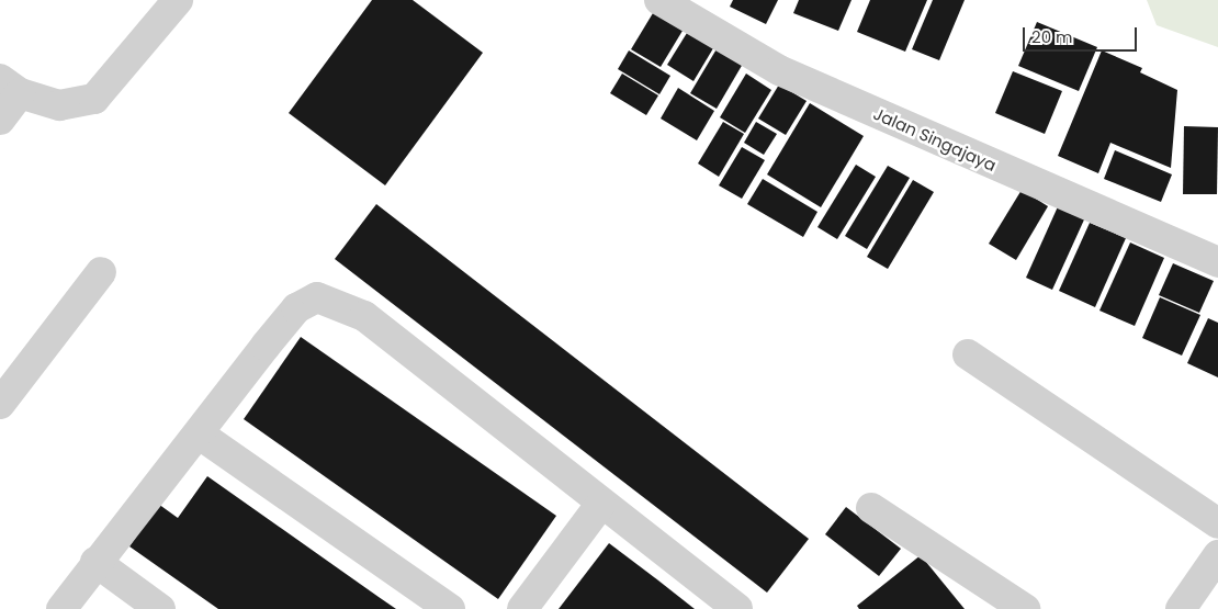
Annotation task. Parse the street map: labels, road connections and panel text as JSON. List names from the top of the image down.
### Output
{
  "streets": {
    "street": ["Jalan Singajaya"]
  },
  "scale_bar": "20 m"
}
